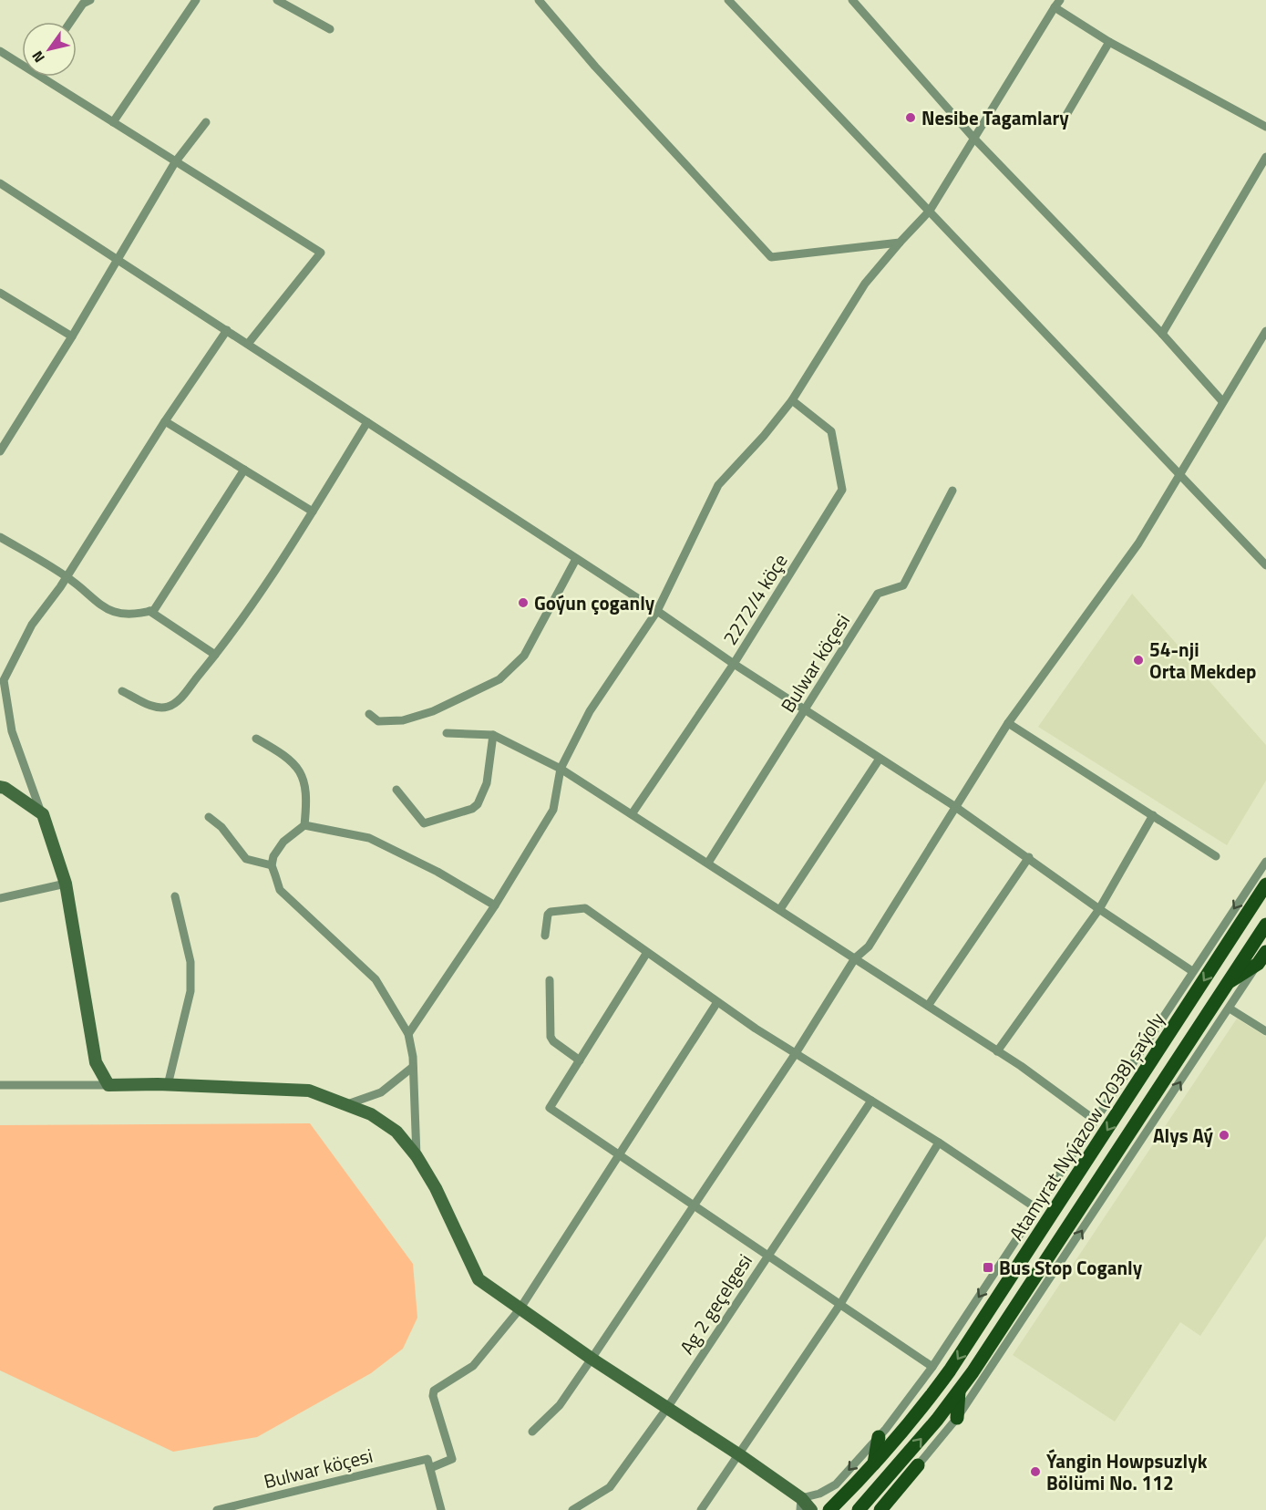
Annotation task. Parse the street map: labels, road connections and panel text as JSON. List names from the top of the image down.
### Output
{
  "streets": {
    "main road": ["Atamyrat Nyýazow (2038) şaýoly"],
    "street": ["2272/4 köçe", "Bulwar köçesi", "Ag 2 geçelgesi"]
  },
  "places": {
    "other": [
      "Nesibe Tagamlary",
      "Goýun çoganly",
      "54-nji Orta Mekdep",
      "Alys Aý",
      "Ýangin Howpsuzlyk Bölümi No. 112"
    ],
    "transit": ["Bus Stop Coganly"]
  },
  "north": "bottom left"
}
